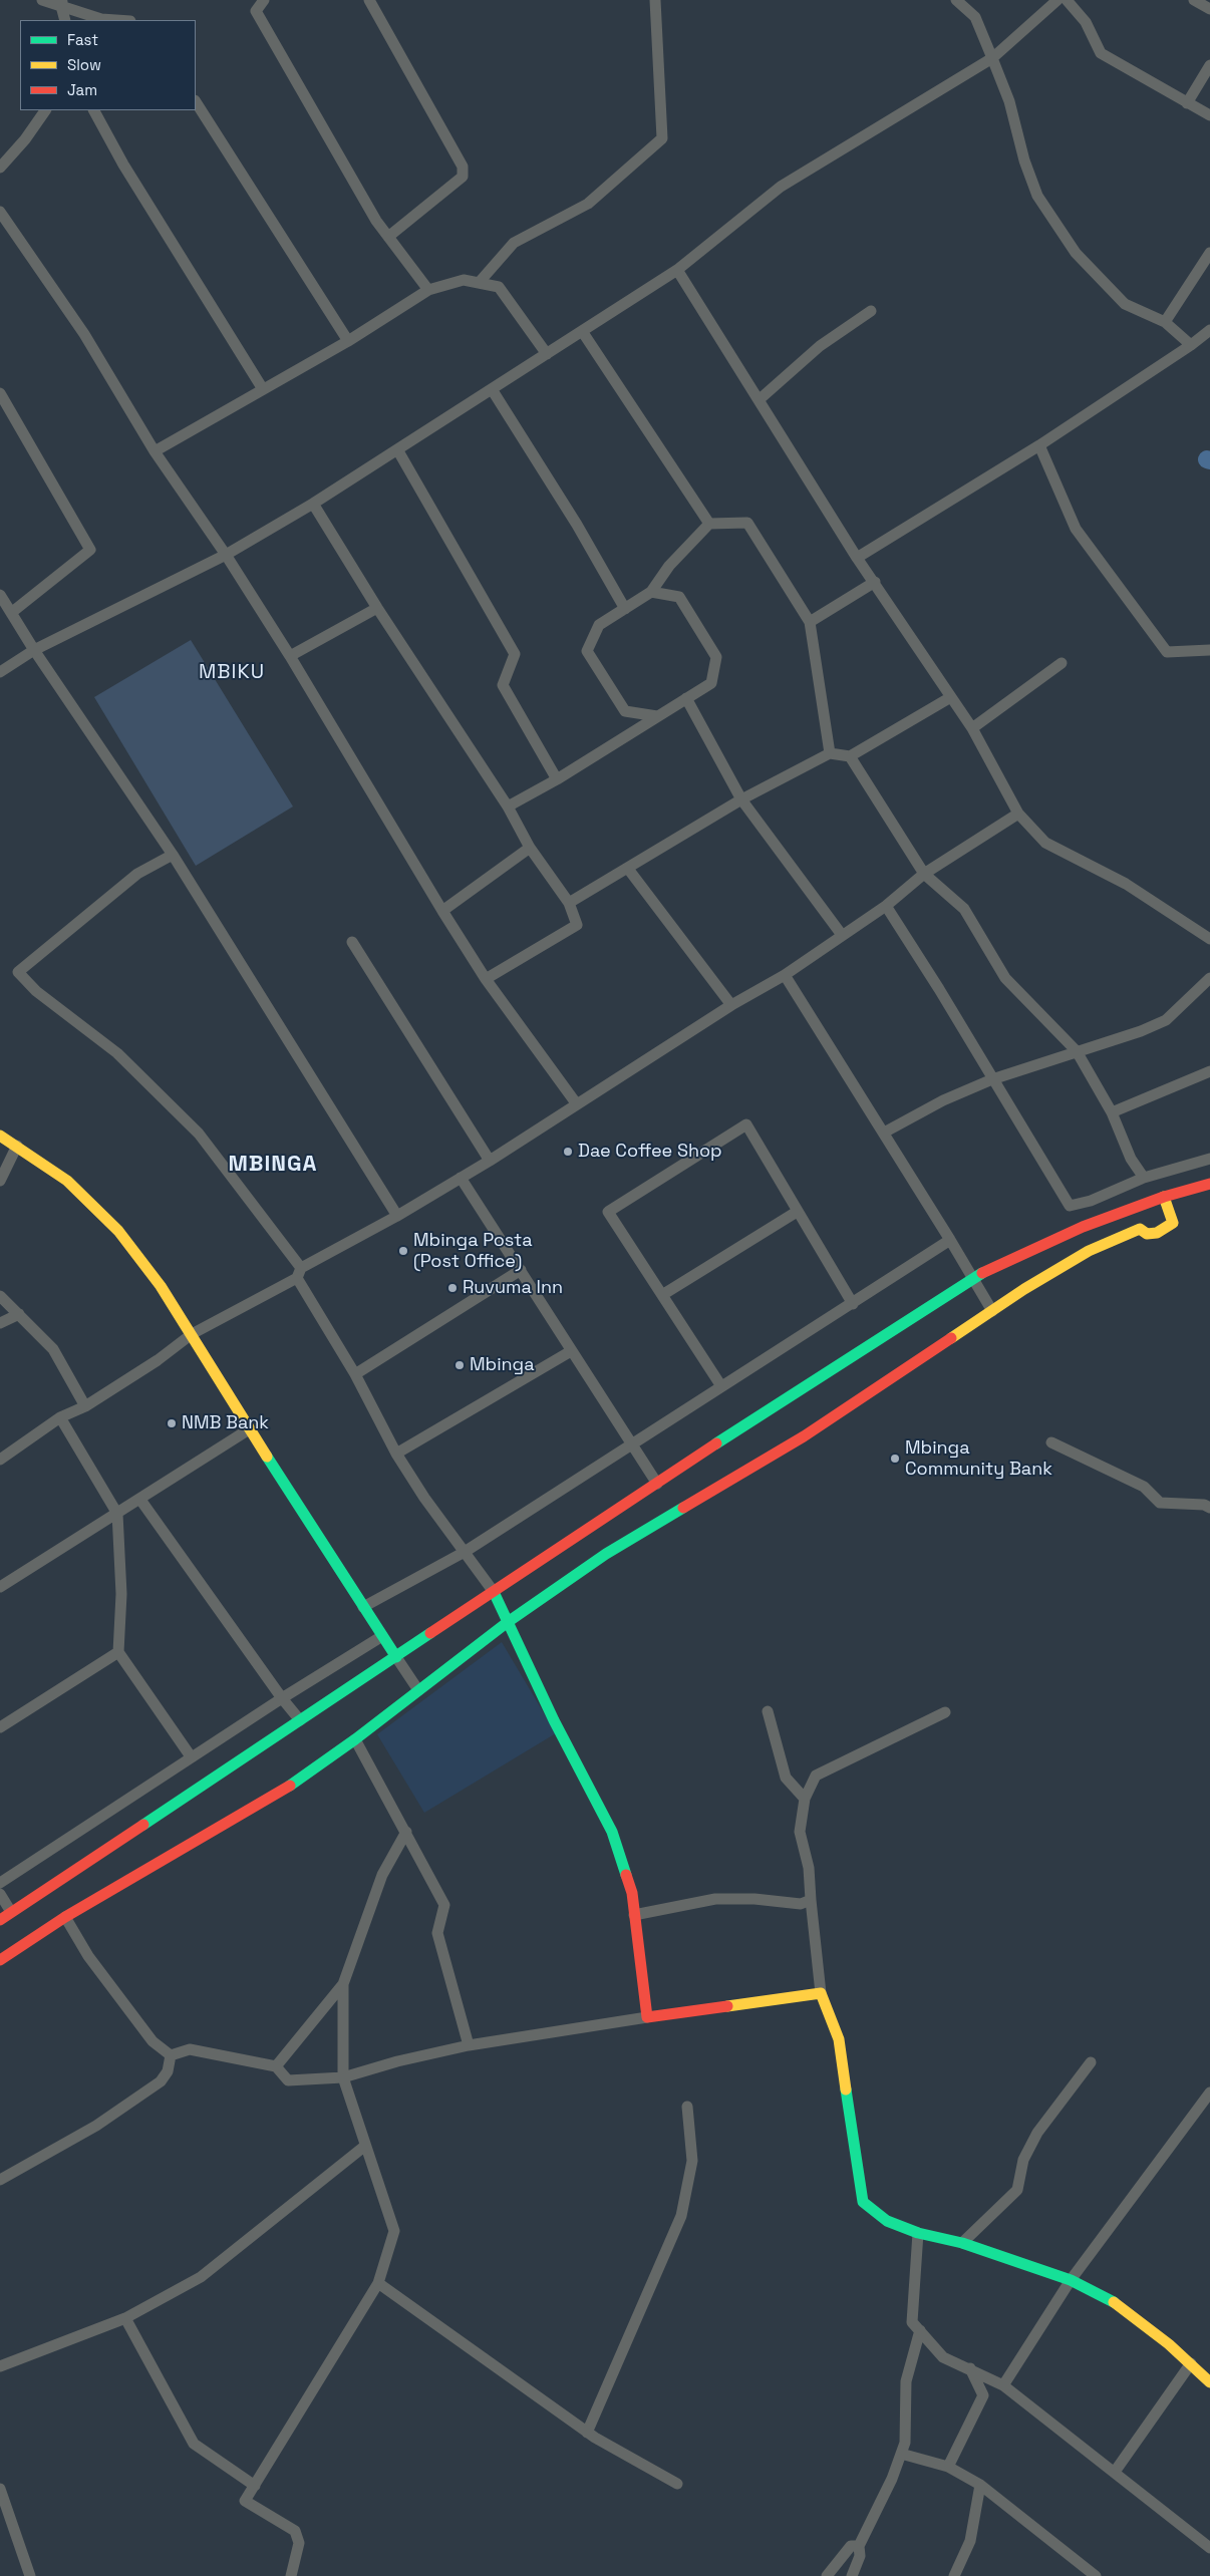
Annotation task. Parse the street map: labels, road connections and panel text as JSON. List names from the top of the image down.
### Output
{
  "districts": ["MBIKU", "MBINGA"],
  "places": [
    "Dae Coffee Shop",
    "Mbinga Posta (Post Office)",
    "Ruvuma Inn",
    "Mbinga",
    "NMB Bank",
    "Mbinga Community Bank"
  ],
  "legend": ["Fast", "Slow", "Jam"]
}
